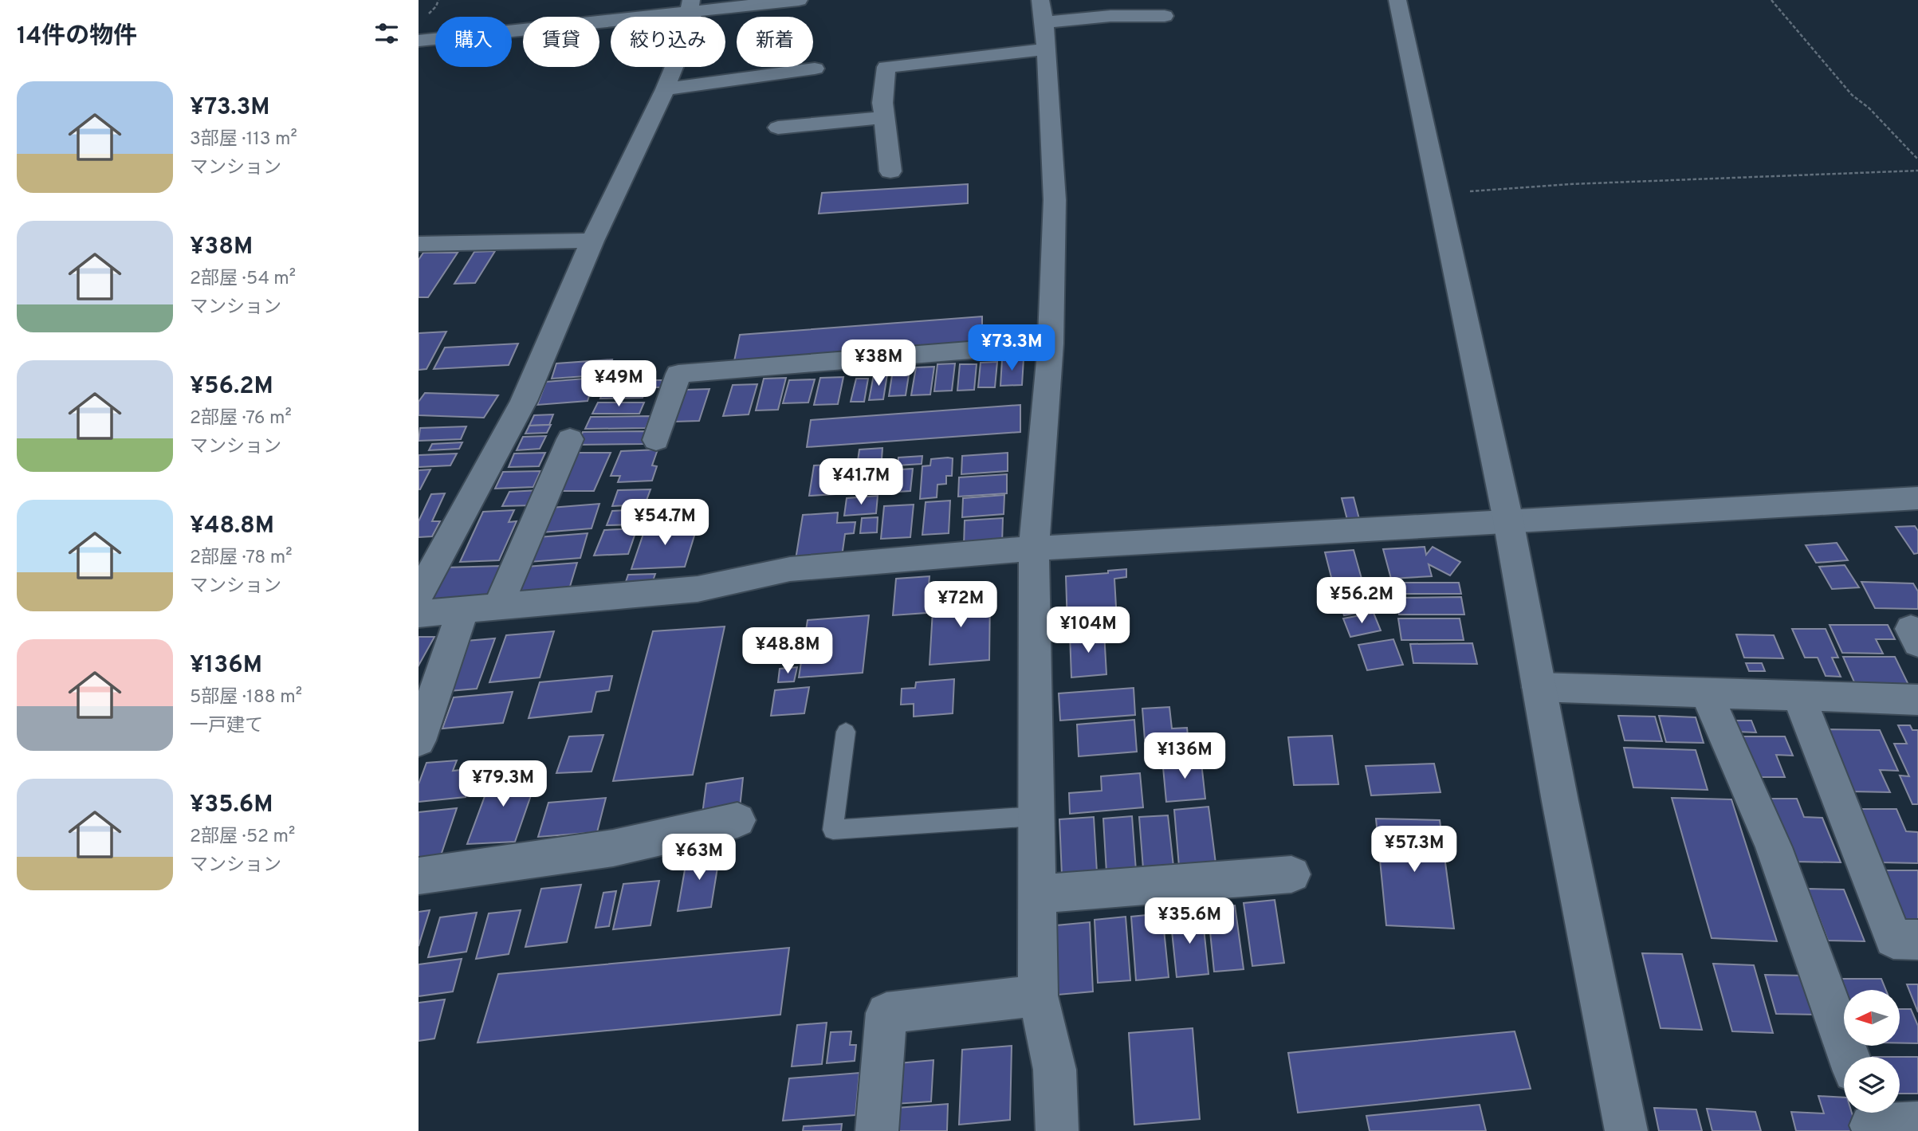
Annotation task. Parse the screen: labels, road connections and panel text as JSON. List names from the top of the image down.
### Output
{
  "north": "left",
  "page": {
    "heading": "14件の物件",
    "chip": [
      "購入",
      "賃貸",
      "絞り込み",
      "新着"
    ],
    "list": [
      {
        "name": "¥73.3M",
        "note": "3部屋 · 113 m² · マンション"
      },
      {
        "name": "¥38M",
        "note": "2部屋 · 54 m² · マンション"
      },
      {
        "name": "¥56.2M",
        "note": "2部屋 · 76 m² · マンション"
      },
      {
        "name": "¥48.8M",
        "note": "2部屋 · 78 m² · マンション"
      },
      {
        "name": "¥136M",
        "note": "5部屋 · 188 m² · 一戸建て"
      },
      {
        "name": "¥35.6M",
        "note": "2部屋 · 52 m² · マンション"
      }
    ],
    "price": [
      "¥73.3M",
      "¥38M",
      "¥49M",
      "¥41.7M",
      "¥54.7M",
      "¥56.2M",
      "¥72M",
      "¥104M",
      "¥48.8M",
      "¥136M",
      "¥79.3M",
      "¥57.3M",
      "¥63M",
      "¥35.6M"
    ]
  }
}
